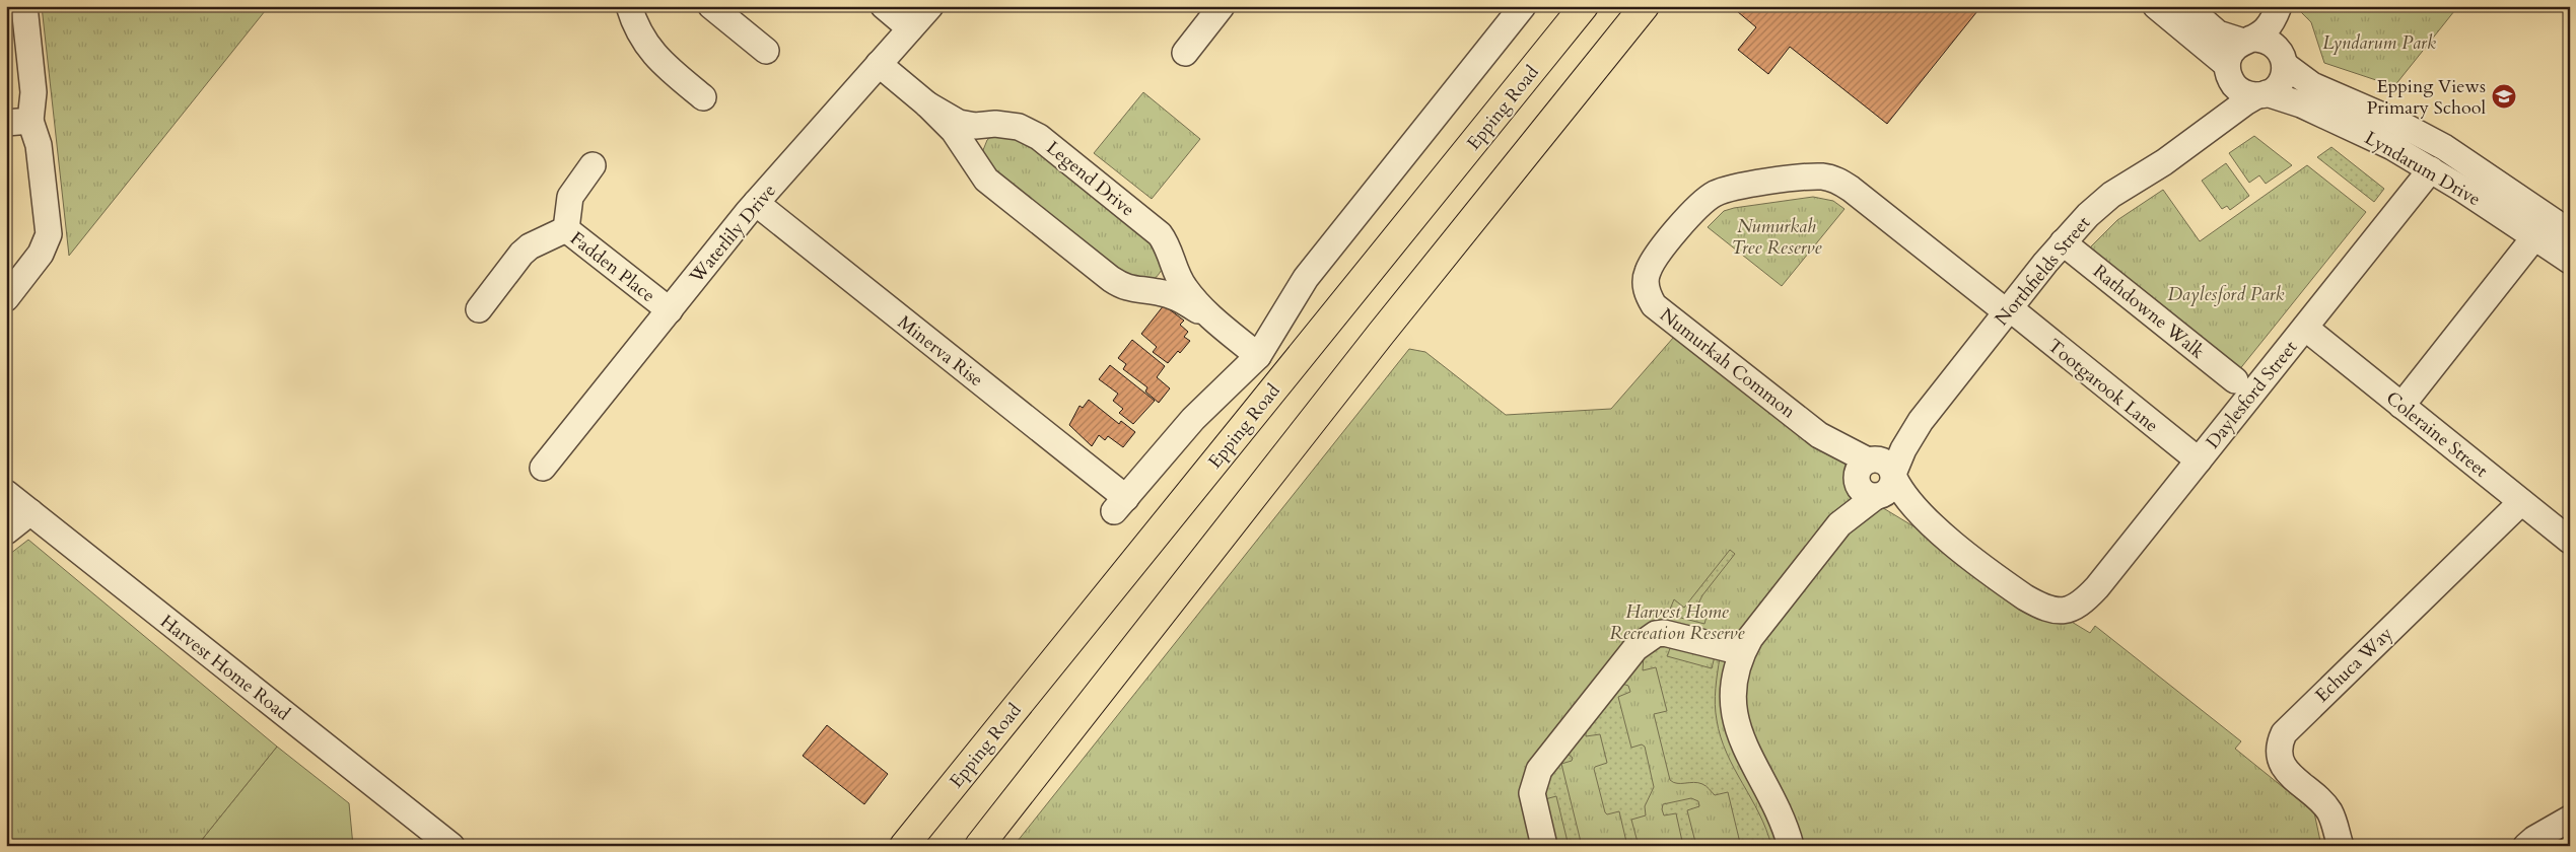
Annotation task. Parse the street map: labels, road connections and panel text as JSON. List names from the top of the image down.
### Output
{
  "streets": {
    "main road": ["Epping Road"],
    "street": [
      "Lyndarum Drive",
      "Legend Drive",
      "Waterlily Drive",
      "Fadden Place",
      "Northfields Street",
      "Rathdowne Walk",
      "Minerva Rise",
      "Numurkah Common",
      "Tootgarook Lane",
      "Daylesford Street",
      "Coleraine Street",
      "Echuca Way",
      "Harvest Home Road"
    ]
  },
  "crossings": [
    ["Epping Road", "Legend Drive"],
    ["Epping Road", "Minerva Rise"],
    ["Lyndarum Drive", "Northfields Street"],
    ["Lyndarum Drive", "Daylesford Street"],
    ["Legend Drive", "Waterlily Drive"],
    ["Waterlily Drive", "Fadden Place"],
    ["Waterlily Drive", "Minerva Rise"],
    ["Northfields Street", "Rathdowne Walk"],
    ["Northfields Street", "Numurkah Common"],
    ["Northfields Street", "Tootgarook Lane"],
    ["Numurkah Common", "Tootgarook Lane"],
    ["Numurkah Common", "Daylesford Street"],
    ["Tootgarook Lane", "Daylesford Street"],
    ["Daylesford Street", "Coleraine Street"],
    ["Coleraine Street", "Echuca Way"]
  ],
  "parks": [
    "Lyndarum Park",
    "Numurkah Tree Reserve",
    "Daylesford Park",
    "Harvest Home Recreation Reserve"
  ],
  "places": {
    "school or university": ["Epping Views Primary School"]
  }
}
